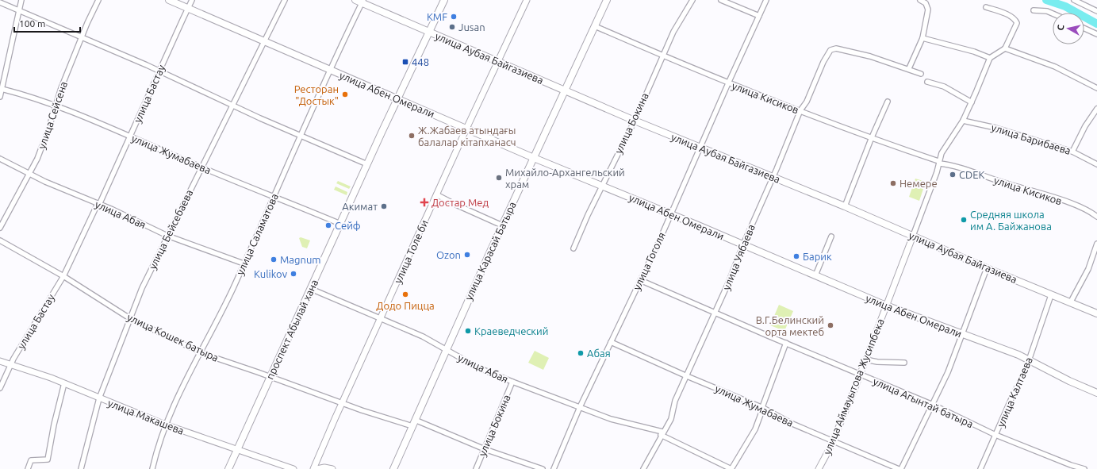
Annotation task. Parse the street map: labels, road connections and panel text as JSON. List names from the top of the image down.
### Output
{
  "streets": {
    "main road": [
      "улица Аубая Байгазиева",
      "улица Абен Омерали",
      "улица Карасай Батыра",
      "проспект Абылай хана"
    ],
    "street": [
      "улица Бастау",
      "улица Кисиков",
      "улица Сейсена",
      "улица Бокина",
      "улица Барибаева",
      "улица Жумабаева",
      "улица Абая",
      "улица Бейсебаева",
      "улица Саламатова",
      "улица Толе би",
      "улица Уябаева",
      "улица Гоголя",
      "улица Кошек батыра",
      "улица Аймауытова Жусипбека",
      "улица Калтаева",
      "улица Агынтай батыра",
      "улица Макашева"
    ]
  },
  "crossings": [
    ["улица Аубая Байгазиева", "улица Бокина"],
    ["улица Аубая Байгазиева", "улица Саламатова"],
    ["улица Аубая Байгазиева", "улица Карасай Батыра"],
    ["улица Аубая Байгазиева", "улица Толе би"],
    ["улица Аубая Байгазиева", "улица Уябаева"],
    ["улица Аубая Байгазиева", "улица Гоголя"],
    ["улица Аубая Байгазиева", "проспект Абылай хана"],
    ["улица Аубая Байгазиева", "улица Аймауытова Жусипбека"],
    ["улица Аубая Байгазиева", "улица Калтаева"],
    ["улица Бастау", "улица Абен Омерали"],
    ["улица Бастау", "улица Жумабаева"],
    ["улица Бастау", "улица Абая"],
    ["улица Бастау", "улица Кошек батыра"],
    ["улица Бастау", "улица Макашева"],
    ["улица Абен Омерали", "улица Бокина"],
    ["улица Абен Омерали", "улица Бейсебаева"],
    ["улица Абен Омерали", "улица Саламатова"],
    ["улица Абен Омерали", "улица Карасай Батыра"],
    ["улица Абен Омерали", "улица Толе би"],
    ["улица Абен Омерали", "улица Уябаева"],
    ["улица Абен Омерали", "улица Гоголя"],
    ["улица Абен Омерали", "проспект Абылай хана"],
    ["улица Абен Омерали", "улица Аймауытова Жусипбека"],
    ["улица Абен Омерали", "улица Калтаева"],
    ["улица Кисиков", "улица Бокина"],
    ["улица Кисиков", "улица Карасай Батыра"],
    ["улица Кисиков", "улица Уябаева"],
    ["улица Кисиков", "улица Гоголя"],
    ["улица Кисиков", "улица Аймауытова Жусипбека"],
    ["улица Сейсена", "улица Жумабаева"],
    ["улица Сейсена", "улица Абая"],
    ["улица Бокина", "улица Абая"],
    ["улица Бокина", "улица Кошек батыра"],
    ["улица Барибаева", "улица Аймауытова Жусипбека"],
    ["улица Жумабаева", "улица Бейсебаева"],
    ["улица Жумабаева", "улица Саламатова"],
    ["улица Жумабаева", "улица Уябаева"],
    ["улица Жумабаева", "улица Гоголя"],
    ["улица Жумабаева", "проспект Абылай хана"],
    ["улица Жумабаева", "улица Аймауытова Жусипбека"],
    ["улица Абая", "улица Бейсебаева"],
    ["улица Абая", "улица Саламатова"],
    ["улица Абая", "улица Карасай Батыра"],
    ["улица Абая", "улица Толе би"],
    ["улица Абая", "улица Уябаева"],
    ["улица Абая", "улица Гоголя"],
    ["улица Абая", "проспект Абылай хана"],
    ["улица Бейсебаева", "улица Кошек батыра"],
    ["улица Бейсебаева", "улица Макашева"],
    ["улица Саламатова", "улица Кошек батыра"],
    ["улица Саламатова", "улица Макашева"],
    ["улица Карасай Батыра", "улица Кошек батыра"],
    ["улица Толе би", "улица Кошек батыра"],
    ["улица Уябаева", "улица Агынтай батыра"],
    ["улица Гоголя", "улица Агынтай батыра"],
    ["проспект Абылай хана", "улица Кошек батыра"],
    ["проспект Абылай хана", "улица Макашева"],
    ["улица Аймауытова Жусипбека", "улица Агынтай батыра"],
    ["улица Калтаева", "улица Агынтай батыра"]
  ],
  "places": {
    "other": [
      "KMF",
      "Jusan",
      "Ресторан \"Достык\"",
      "Ж.Жабаев атындағы балалар кітапханасч",
      "CDEK",
      "Михайло-Архангельский храм",
      "Немере",
      "Акимат",
      "Средняя школа им А. Байжанова",
      "Сейф",
      "Ozon",
      "Барик",
      "Magnum",
      "Kulikov",
      "Додо Пицца",
      "В.Г.Белинский орта мектеб",
      "Краеведческий",
      "Абая"
    ],
    "transit": ["448"],
    "health": ["Достар Мед"]
  },
  "scale_bar": "100 m",
  "north": "left"
}
